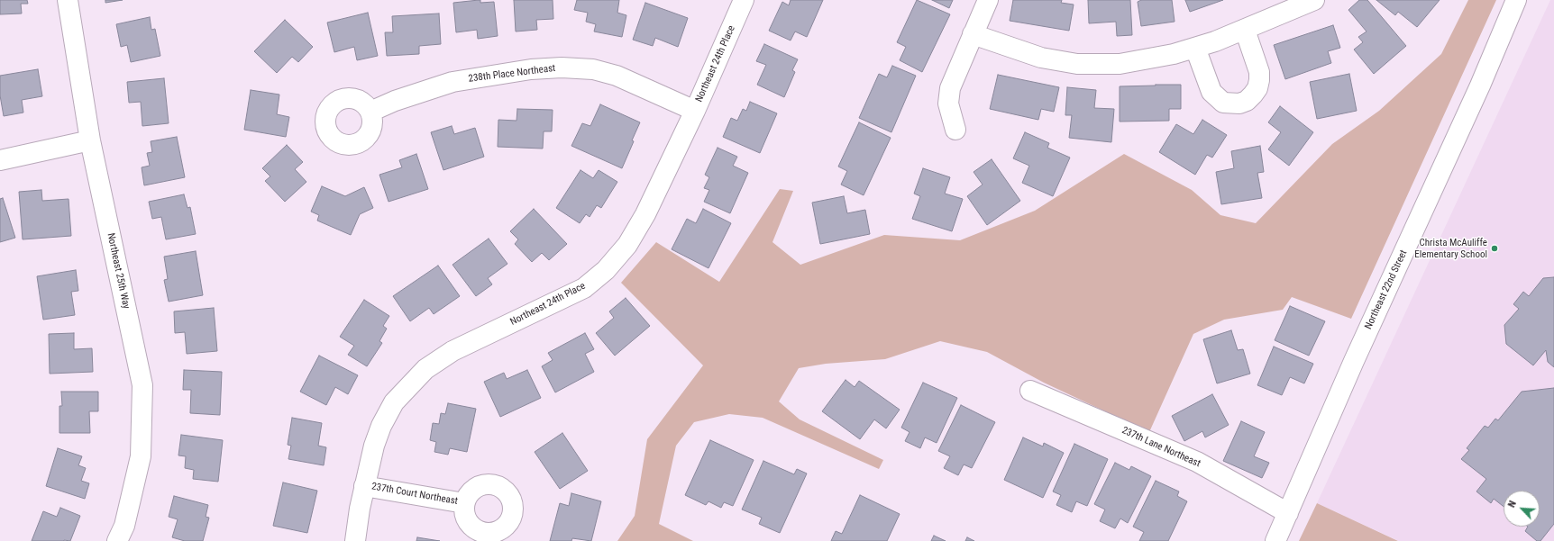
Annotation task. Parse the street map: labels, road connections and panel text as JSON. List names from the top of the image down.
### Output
{
  "streets": {
    "street": [
      "Northeast 24th Place",
      "238th Place Northeast",
      "Northeast 25th Way",
      "Northeast 22nd Street",
      "237th Lane Northeast",
      "237th Court Northeast"
    ]
  },
  "crossings": [
    ["Northeast 24th Place", "238th Place Northeast"],
    ["Northeast 24th Place", "237th Court Northeast"],
    ["Northeast 22nd Street", "237th Lane Northeast"]
  ],
  "places": ["Christa McAuliffe Elementary School"],
  "north": "top left"
}
